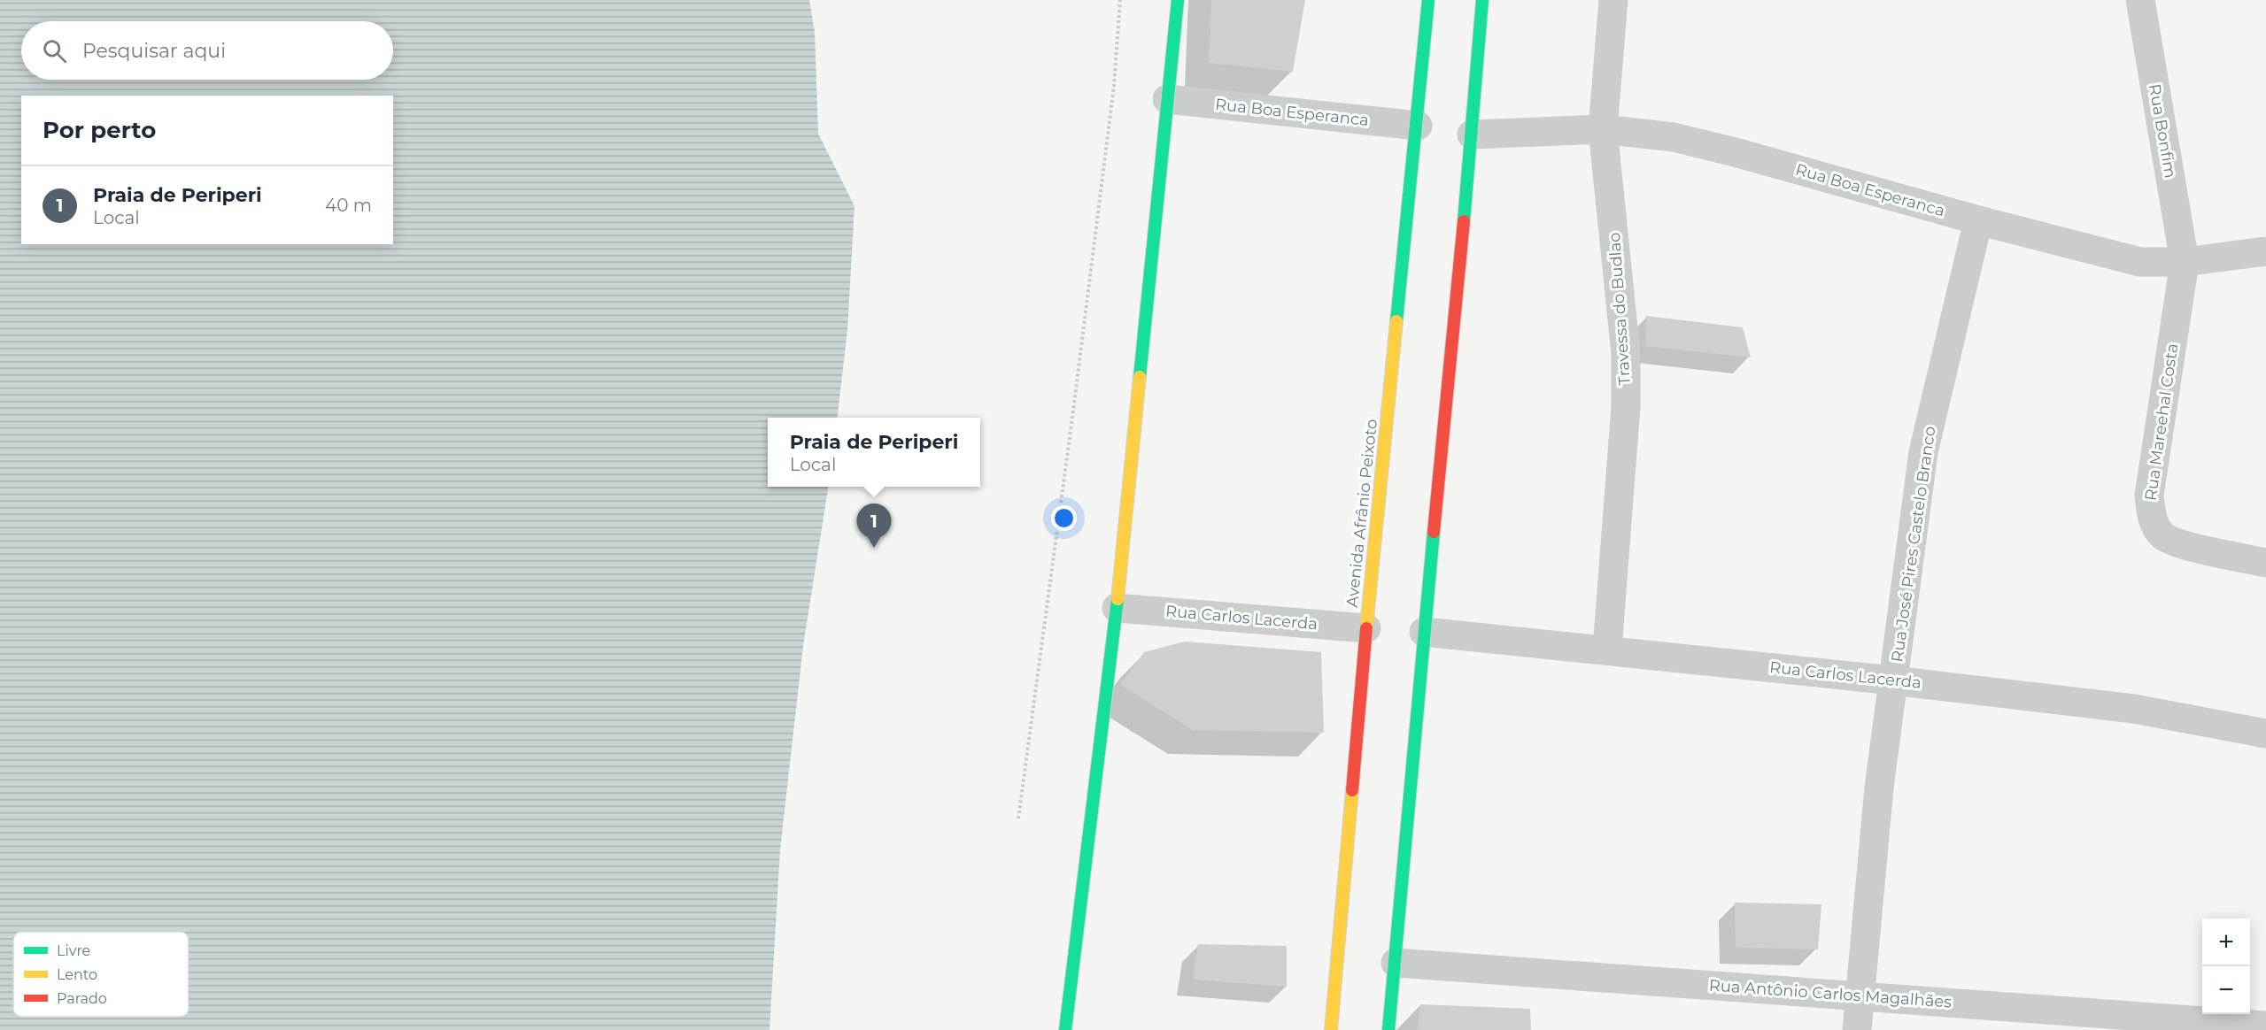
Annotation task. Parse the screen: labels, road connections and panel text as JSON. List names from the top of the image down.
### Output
{
  "streets": {
    "main road": ["Avenida Afrânio Peixoto"],
    "street": [
      "Rua Boa Esperanca",
      "Rua Bonfim",
      "Travessa do Budlao",
      "Rua Mareehal Costa",
      "Rua José Pires Castelo Branco",
      "Rua Carlos Lacerda",
      "Rua Antônio Carlos Magalhães"
    ]
  },
  "crossings": [
    ["Rua Boa Esperanca", "Rua Bonfim"],
    ["Rua Boa Esperanca", "Travessa do Budlao"],
    ["Rua Boa Esperanca", "Rua Mareehal Costa"],
    ["Rua Boa Esperanca", "Avenida Afrânio Peixoto"],
    ["Rua Boa Esperanca", "Rua José Pires Castelo Branco"],
    ["Rua Bonfim", "Rua Mareehal Costa"],
    ["Travessa do Budlao", "Rua Carlos Lacerda"],
    ["Avenida Afrânio Peixoto", "Rua Carlos Lacerda"],
    ["Rua José Pires Castelo Branco", "Rua Carlos Lacerda"],
    ["Rua José Pires Castelo Branco", "Rua Antônio Carlos Magalhães"]
  ],
  "legend": ["Livre", "Lento", "Parado"],
  "page": {
    "search": "Pesquisar aqui",
    "heading": "Por perto",
    "list": [
      {
        "mark": "1",
        "name": "Praia de Periperi",
        "note": "Local",
        "value": "40 m"
      }
    ],
    "popup": ["Praia de Periperi", "Local"],
    "pins": "1",
    "map_buttons": ["+", "−"]
  }
}
